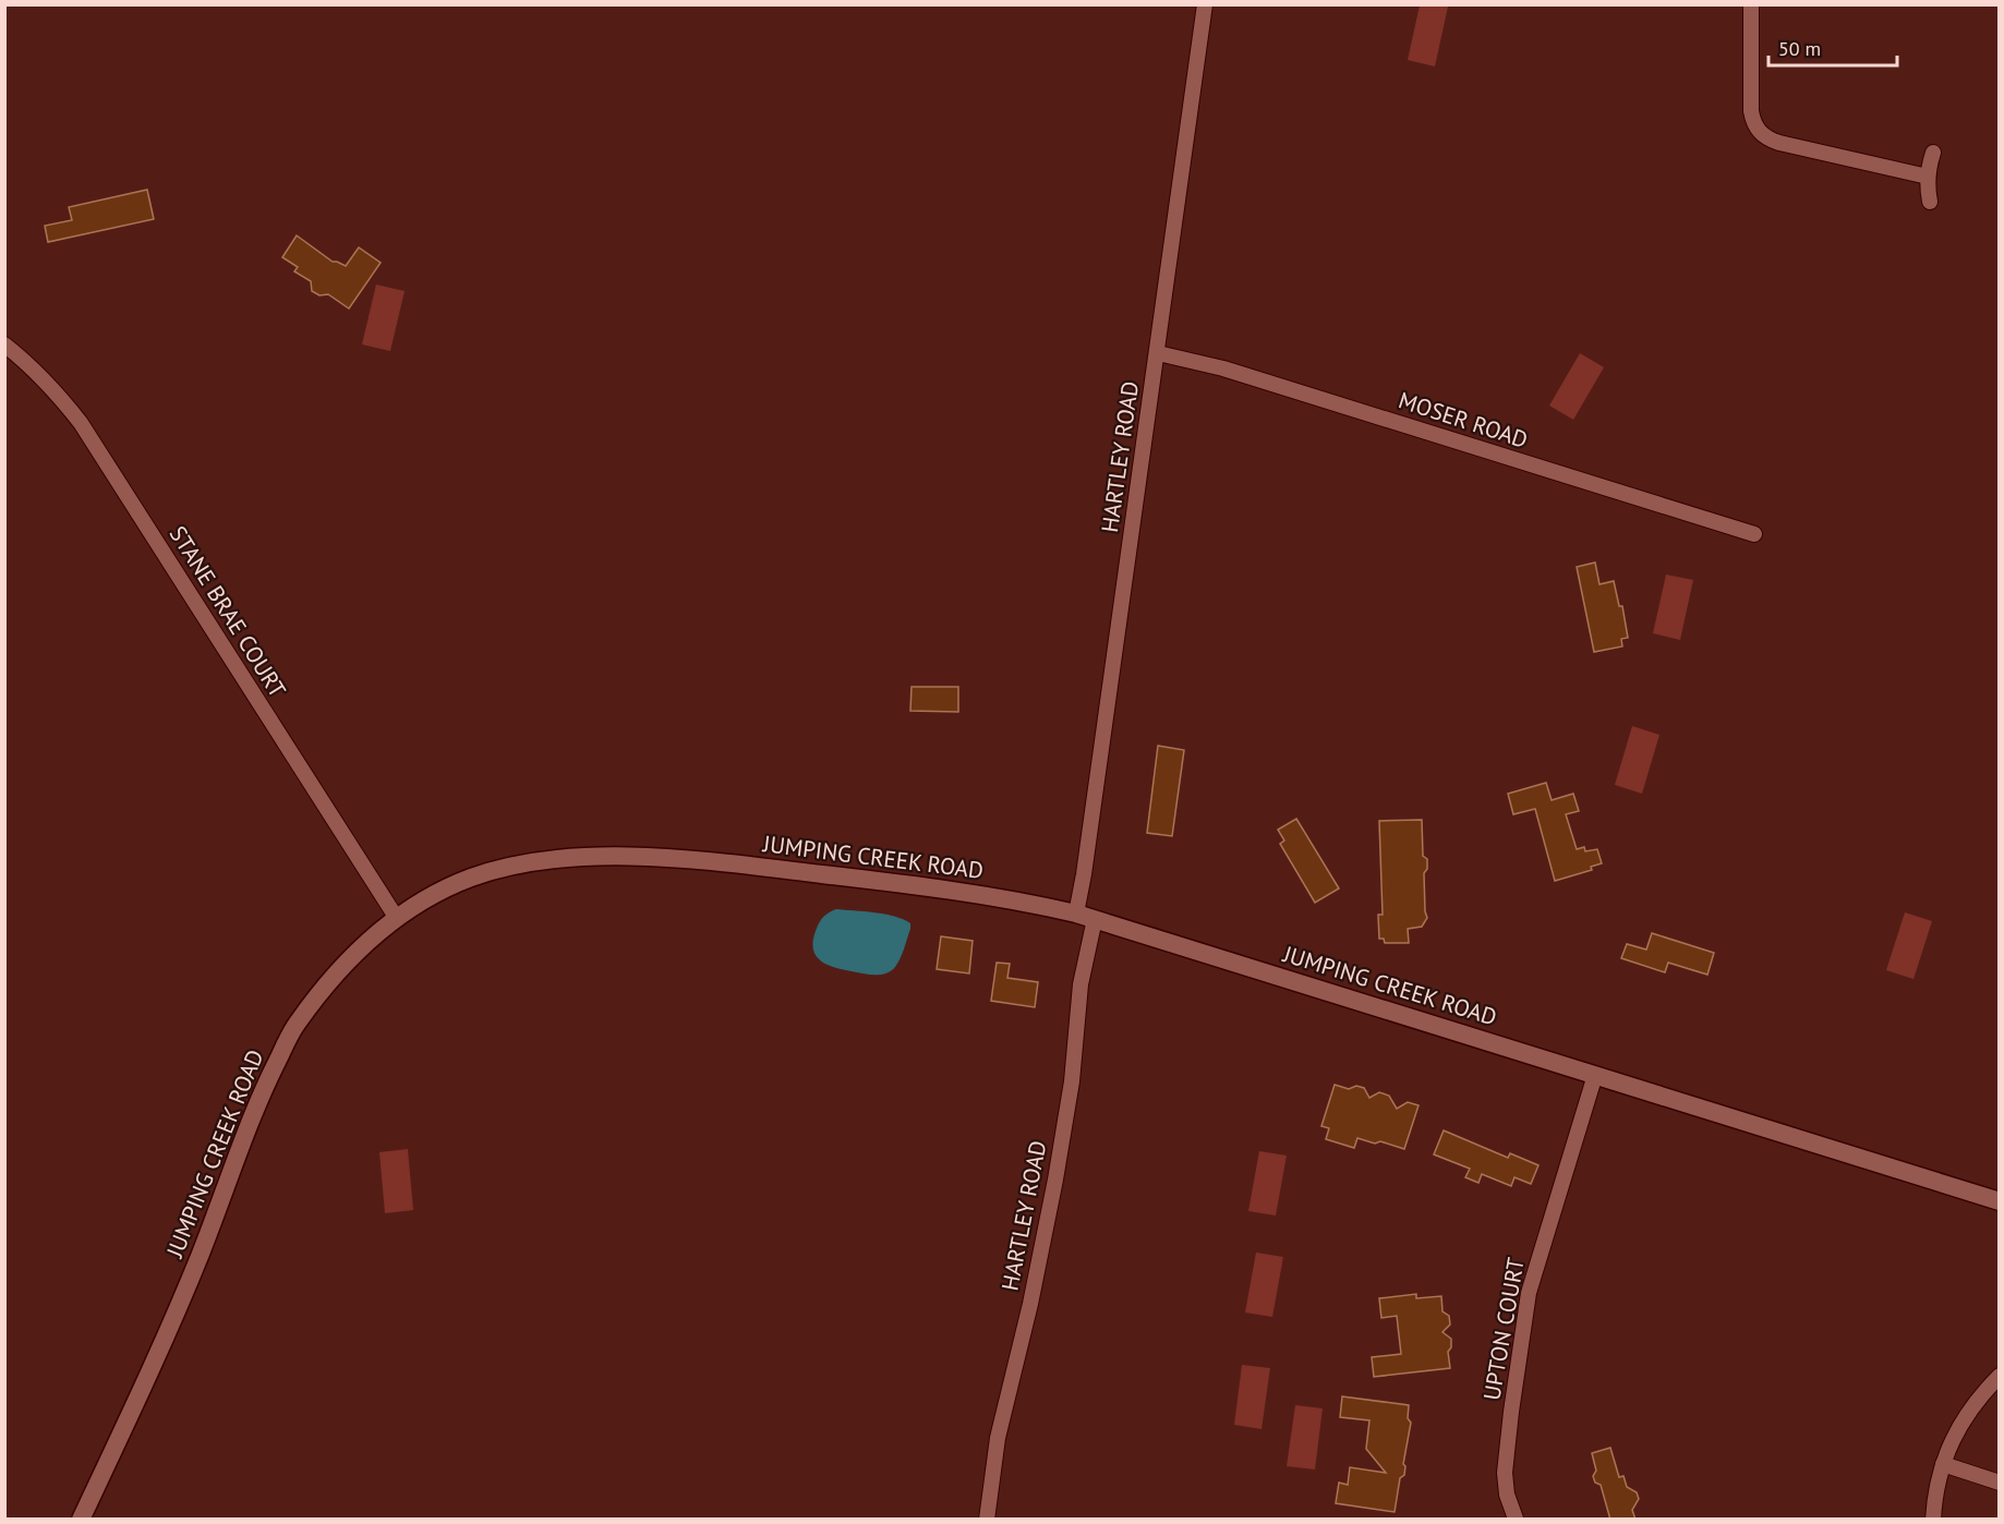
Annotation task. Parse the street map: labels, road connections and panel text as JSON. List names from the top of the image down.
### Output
{
  "streets": {
    "main road": ["JUMPING CREEK ROAD"],
    "street": [
      "MOSER ROAD",
      "HARTLEY ROAD",
      "STANE BRAE COURT",
      "UPTON COURT"
    ]
  },
  "crossings": [
    ["MOSER ROAD", "HARTLEY ROAD"],
    ["HARTLEY ROAD", "JUMPING CREEK ROAD"],
    ["STANE BRAE COURT", "JUMPING CREEK ROAD"],
    ["JUMPING CREEK ROAD", "UPTON COURT"]
  ],
  "scale_bar": "50 m"
}
